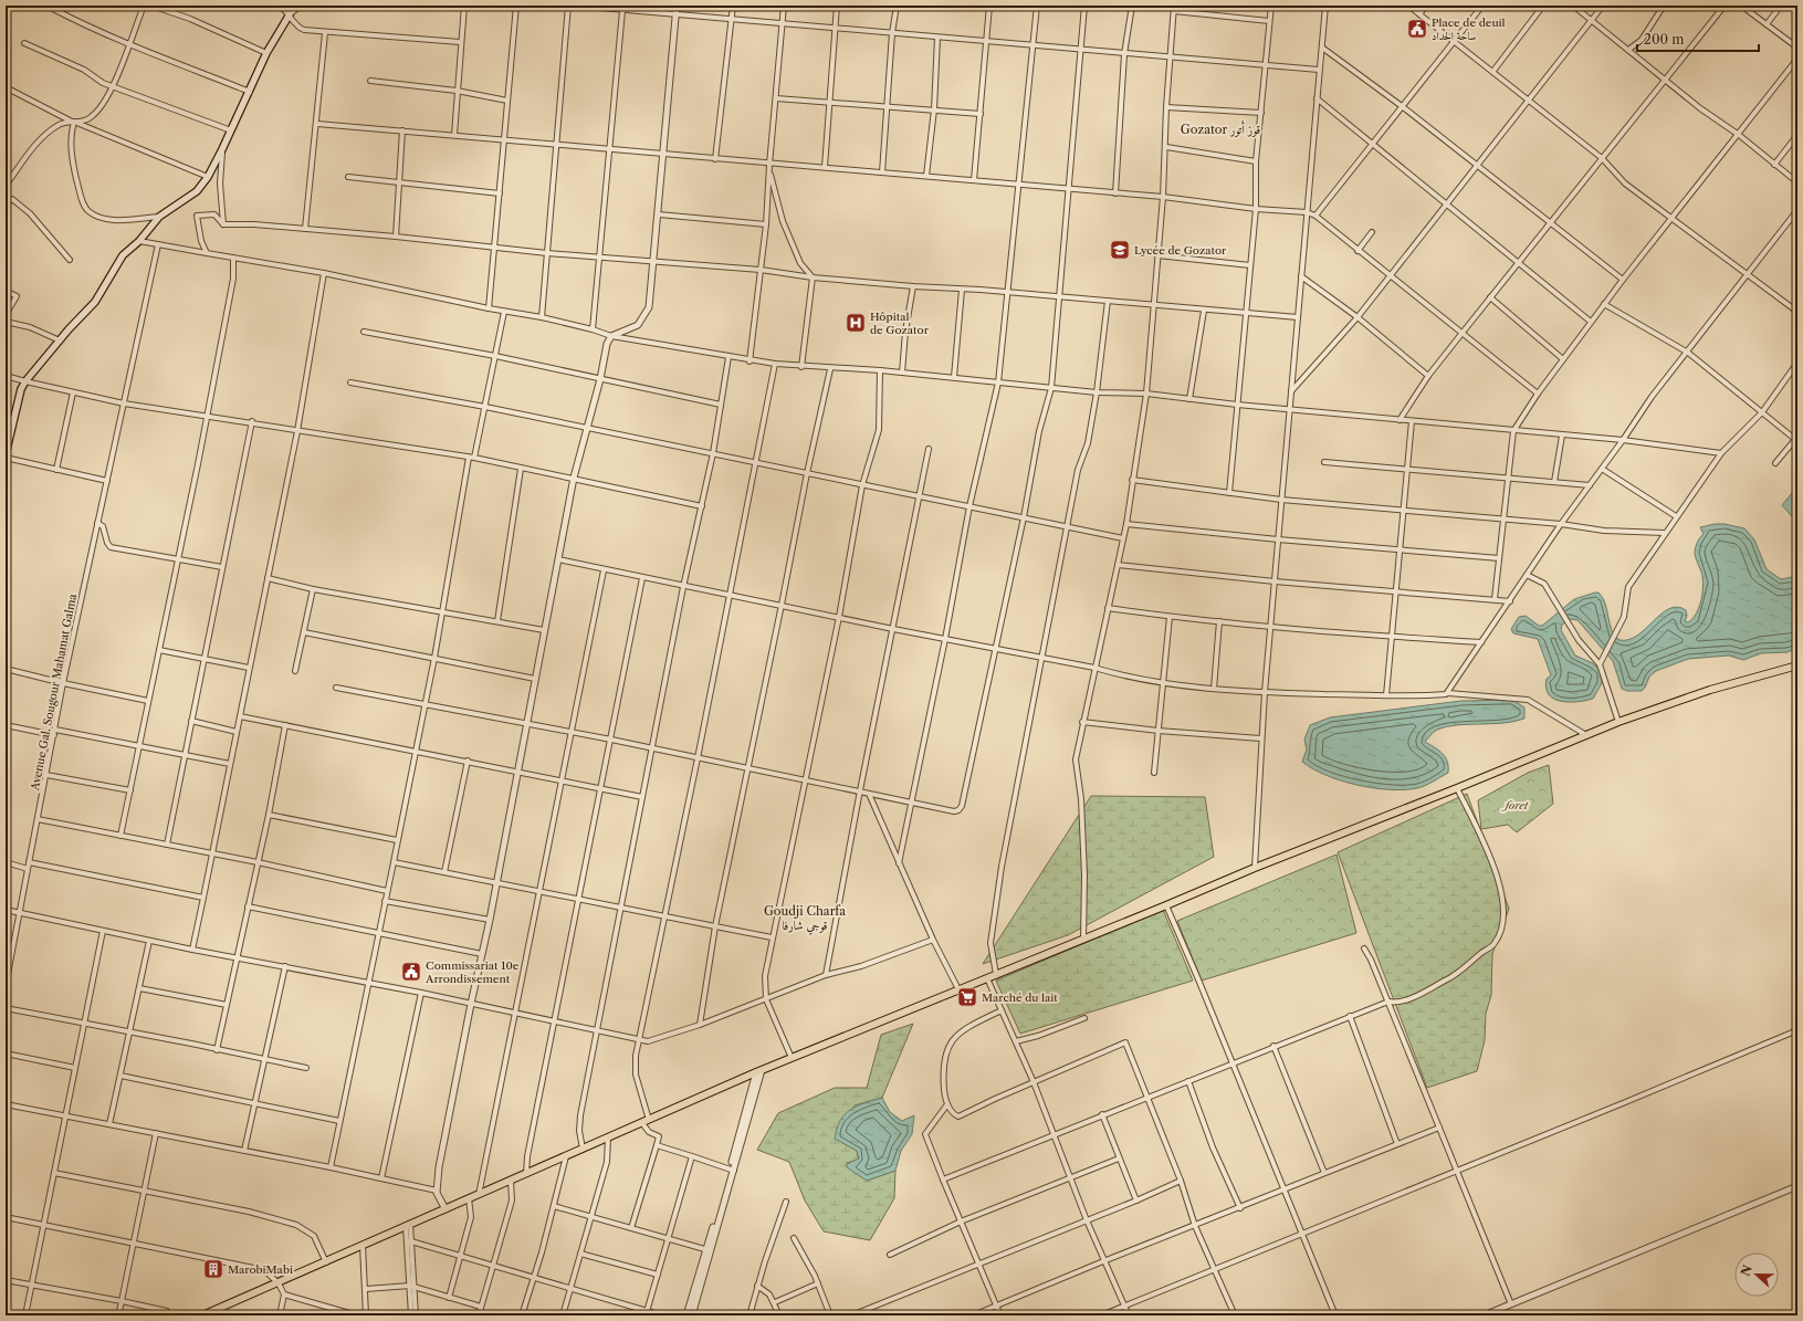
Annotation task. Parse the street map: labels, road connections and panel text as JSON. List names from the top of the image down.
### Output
{
  "streets": {
    "street": ["Avenue Gal. Sougour Mahamat Galma"]
  },
  "districts": ["Gozator قوز أتور", "Goudji Charfa قوجي شارفا"],
  "parks": ["foret"],
  "places": {
    "public building": ["Place de deuil ساحة الحداد", "Commissariat 10e Arrondissement"],
    "school or university": ["Lycée de Gozator"],
    "hospital": ["Hôpital de Gozator"],
    "supermarket": ["Marché du lait"],
    "building": ["MarobiMabi"]
  },
  "scale_bar": "200 m",
  "north": "left"
}
